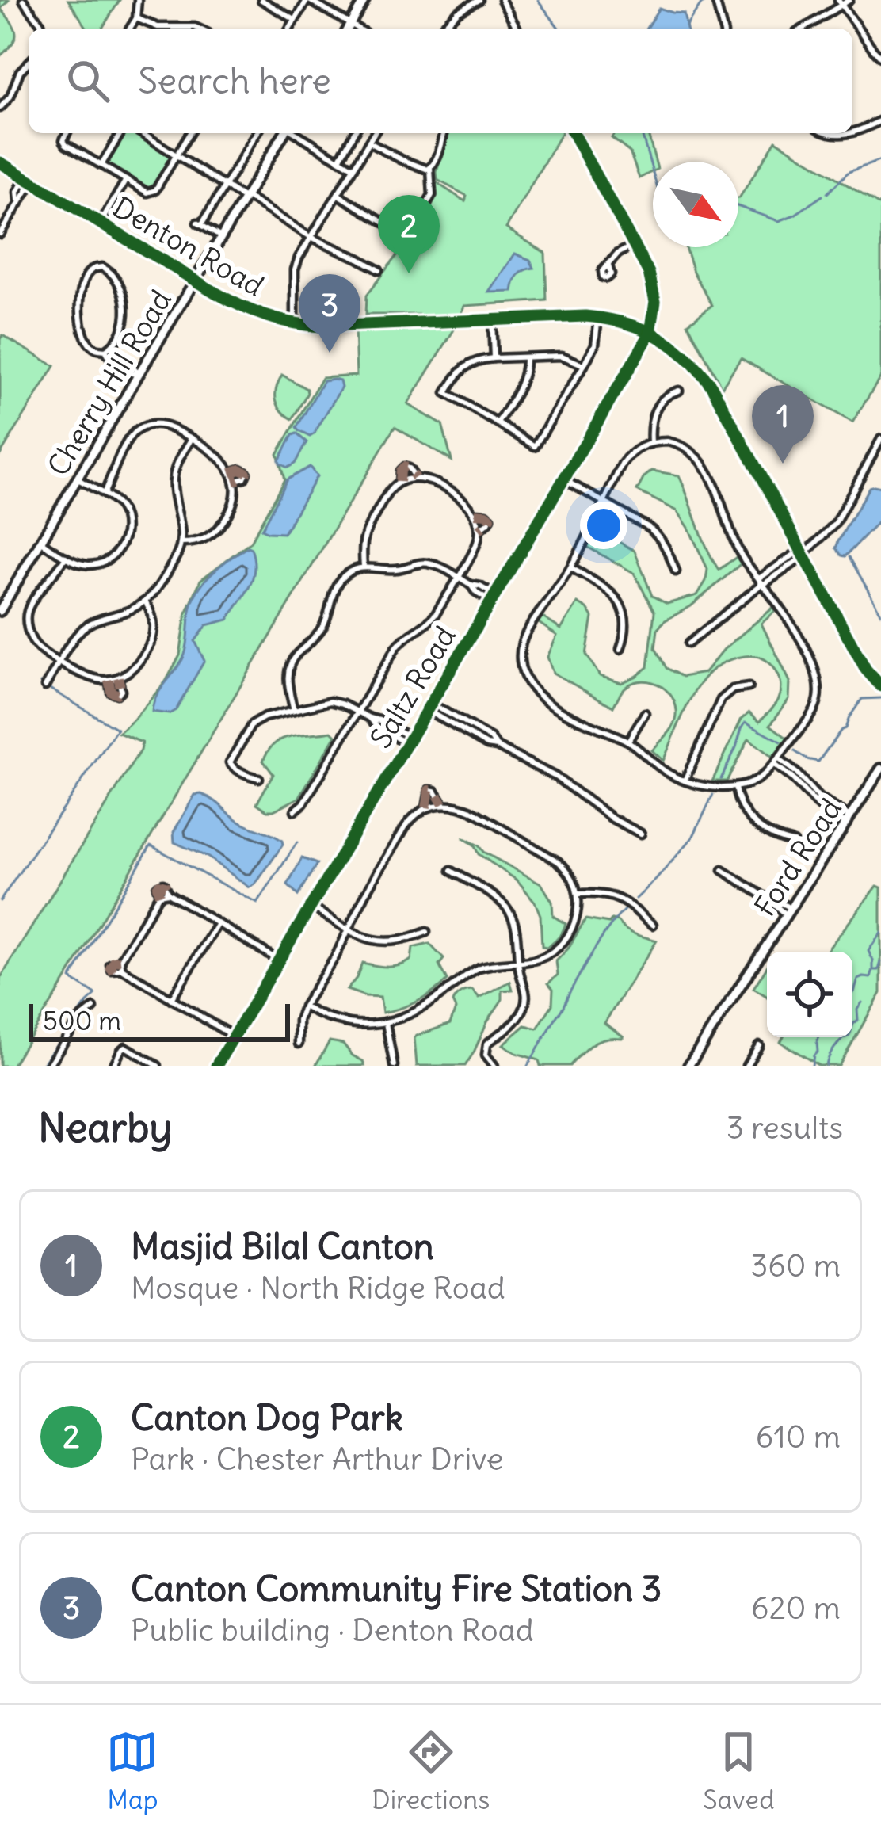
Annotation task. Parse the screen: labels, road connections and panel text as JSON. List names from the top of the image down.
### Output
{
  "streets": {
    "main road": ["Cherry Hill Road", "Ford Road"],
    "street": ["Denton Road", "Saltz Road"]
  },
  "crossings": [
    ["Denton Road", "Cherry Hill Road"],
    ["Denton Road", "Saltz Road"]
  ],
  "scale_bar": "500 m",
  "north": "bottom right",
  "page": {
    "search": "Search here",
    "pins": ["2", "3", "1"],
    "scale": "500 m",
    "heading": ["Nearby", "3 results"],
    "list": [
      {
        "mark": "1",
        "name": "Masjid Bilal Canton",
        "note": "Mosque · North Ridge Road",
        "value": "360 m"
      },
      {
        "mark": "2",
        "name": "Canton Dog Park",
        "note": "Park · Chester Arthur Drive",
        "value": "610 m"
      },
      {
        "mark": "3",
        "name": "Canton Community Fire Station 3",
        "note": "Public building · Denton Road",
        "value": "620 m"
      }
    ],
    "nav": ["Map", "Directions", "Saved"]
  }
}
